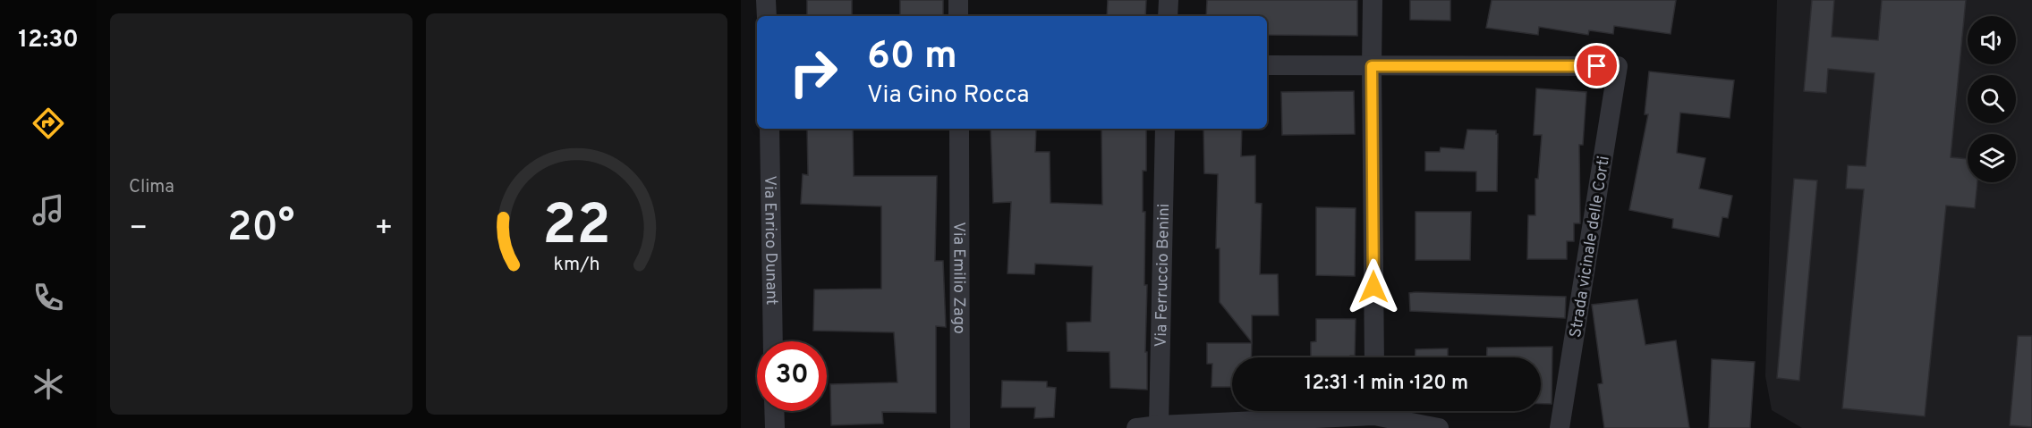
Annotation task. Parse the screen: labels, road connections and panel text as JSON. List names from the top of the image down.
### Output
{
  "streets": {
    "street": [
      "Via Enrico Dunant",
      "Strada vicinale delle Corti",
      "Via Ferruccio Benini",
      "Via Emilio Zago"
    ]
  },
  "page": {
    "tabs": "12:30",
    "tile": "Clima",
    "turn": ["60 m", "Via Gino Rocca"],
    "heat": ["−", "20°", "+"],
    "limit": "30",
    "trip": "12:31 · 1 min · 120 m",
    "gauge": ["22", "km/h"]
  }
}
